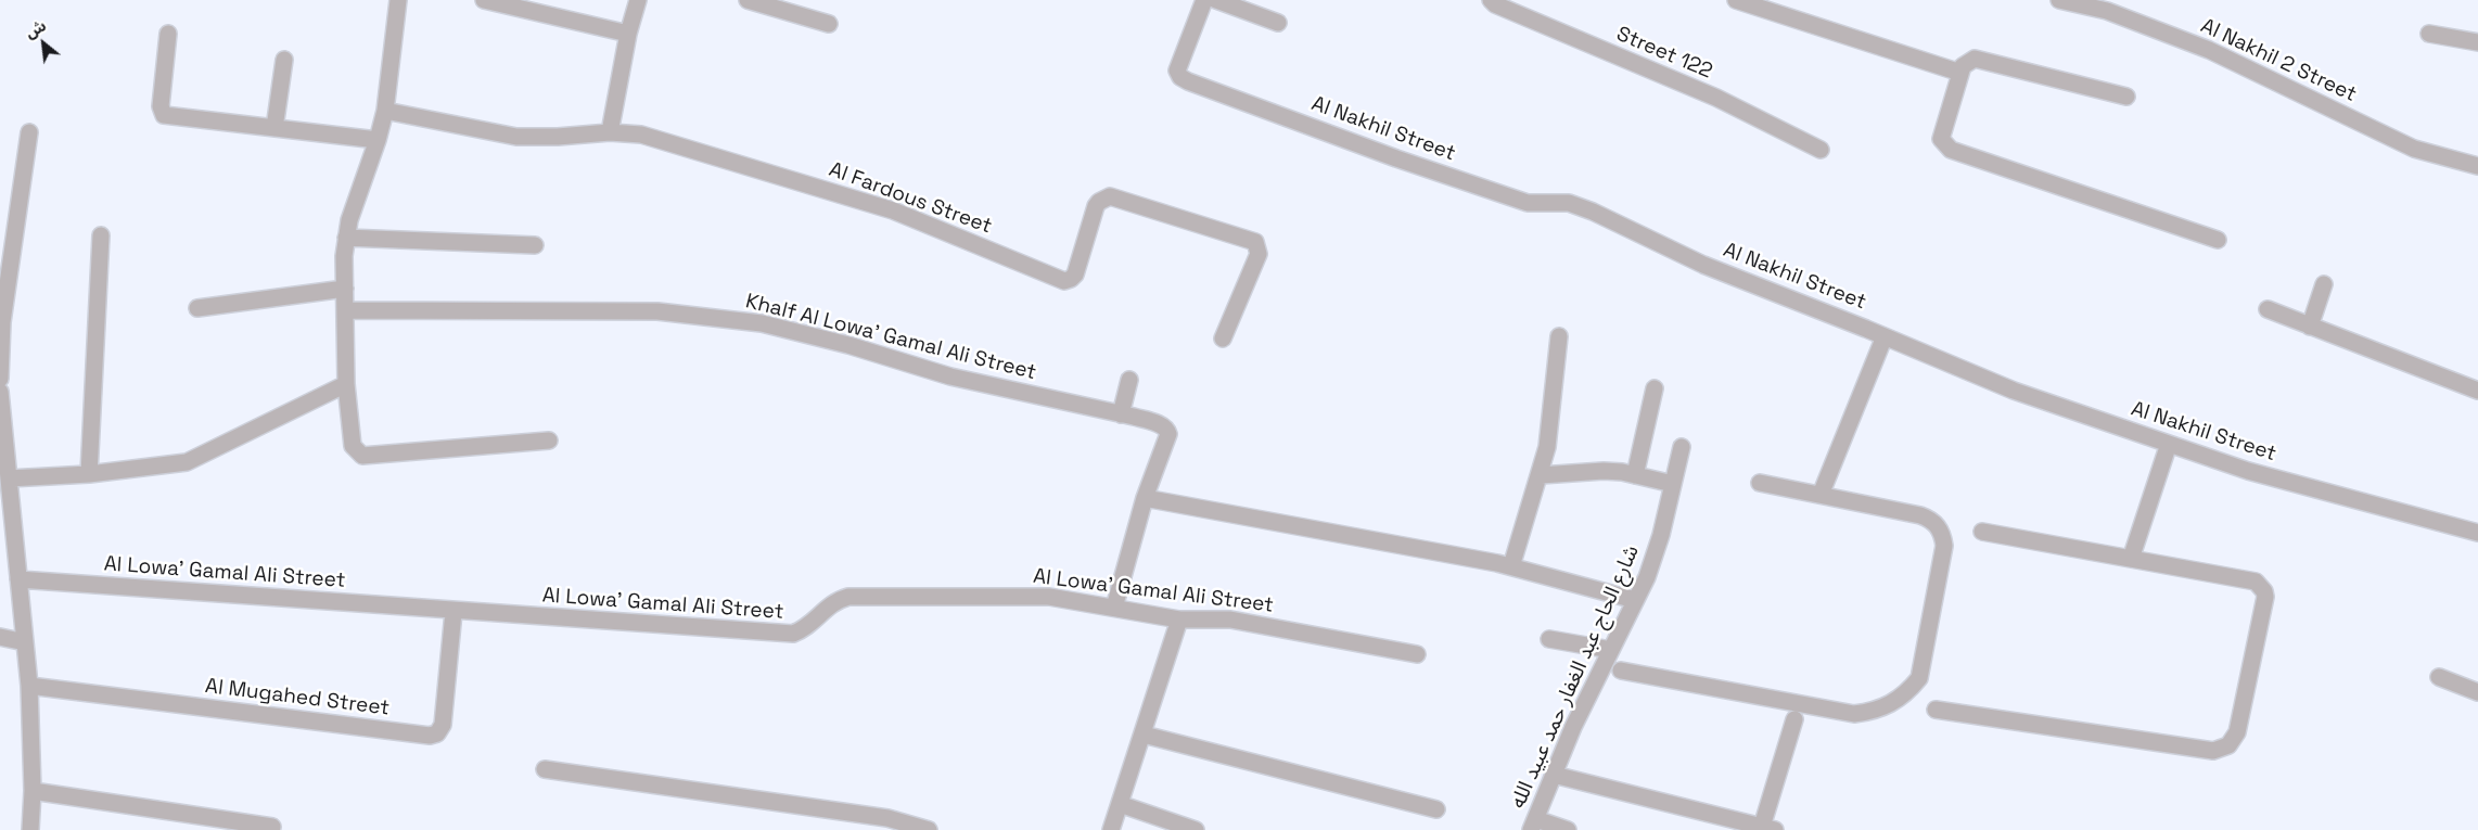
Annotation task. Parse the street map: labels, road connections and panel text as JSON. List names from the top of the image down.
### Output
{
  "streets": {
    "street": [
      "Street 122",
      "Al Nakhil 2 Street",
      "Al Nakhil Street",
      "Al Fardous Street",
      "Khalf Al Lowa' Gamal Ali Street",
      "Al Lowa' Gamal Ali Street",
      "شارع الحاج عبد الغفار حمد عبيد الله",
      "Al Mugahed Street"
    ]
  },
  "crossings": [
    ["Khalf Al Lowa' Gamal Ali Street", "Al Lowa' Gamal Ali Street"],
    ["Al Lowa' Gamal Ali Street", "Al Mugahed Street"]
  ],
  "north": "top left"
}
